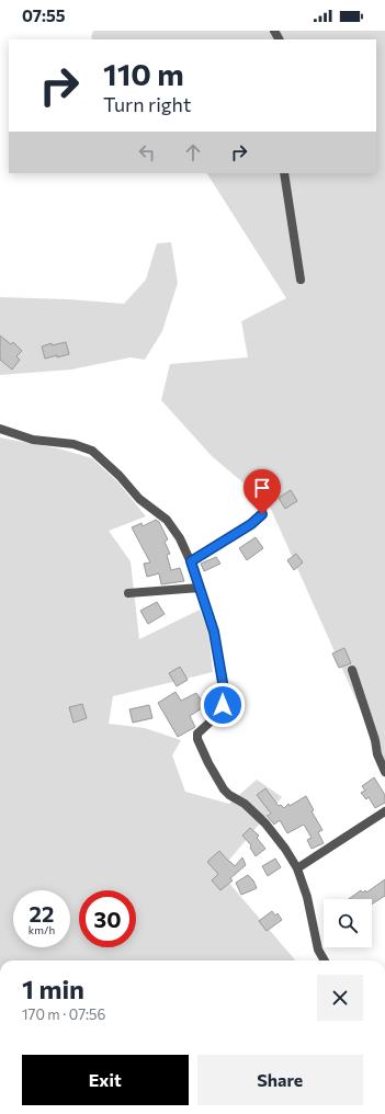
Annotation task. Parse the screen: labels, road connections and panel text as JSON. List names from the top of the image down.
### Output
{
  "page": {
    "status": "07:55",
    "turn": ["110 m", "Turn right"],
    "speed": "22 km/h",
    "limit": "30",
    "heading": ["1 min", "170 m · 07:56"],
    "buttons": ["Exit", "Share"]
  }
}
